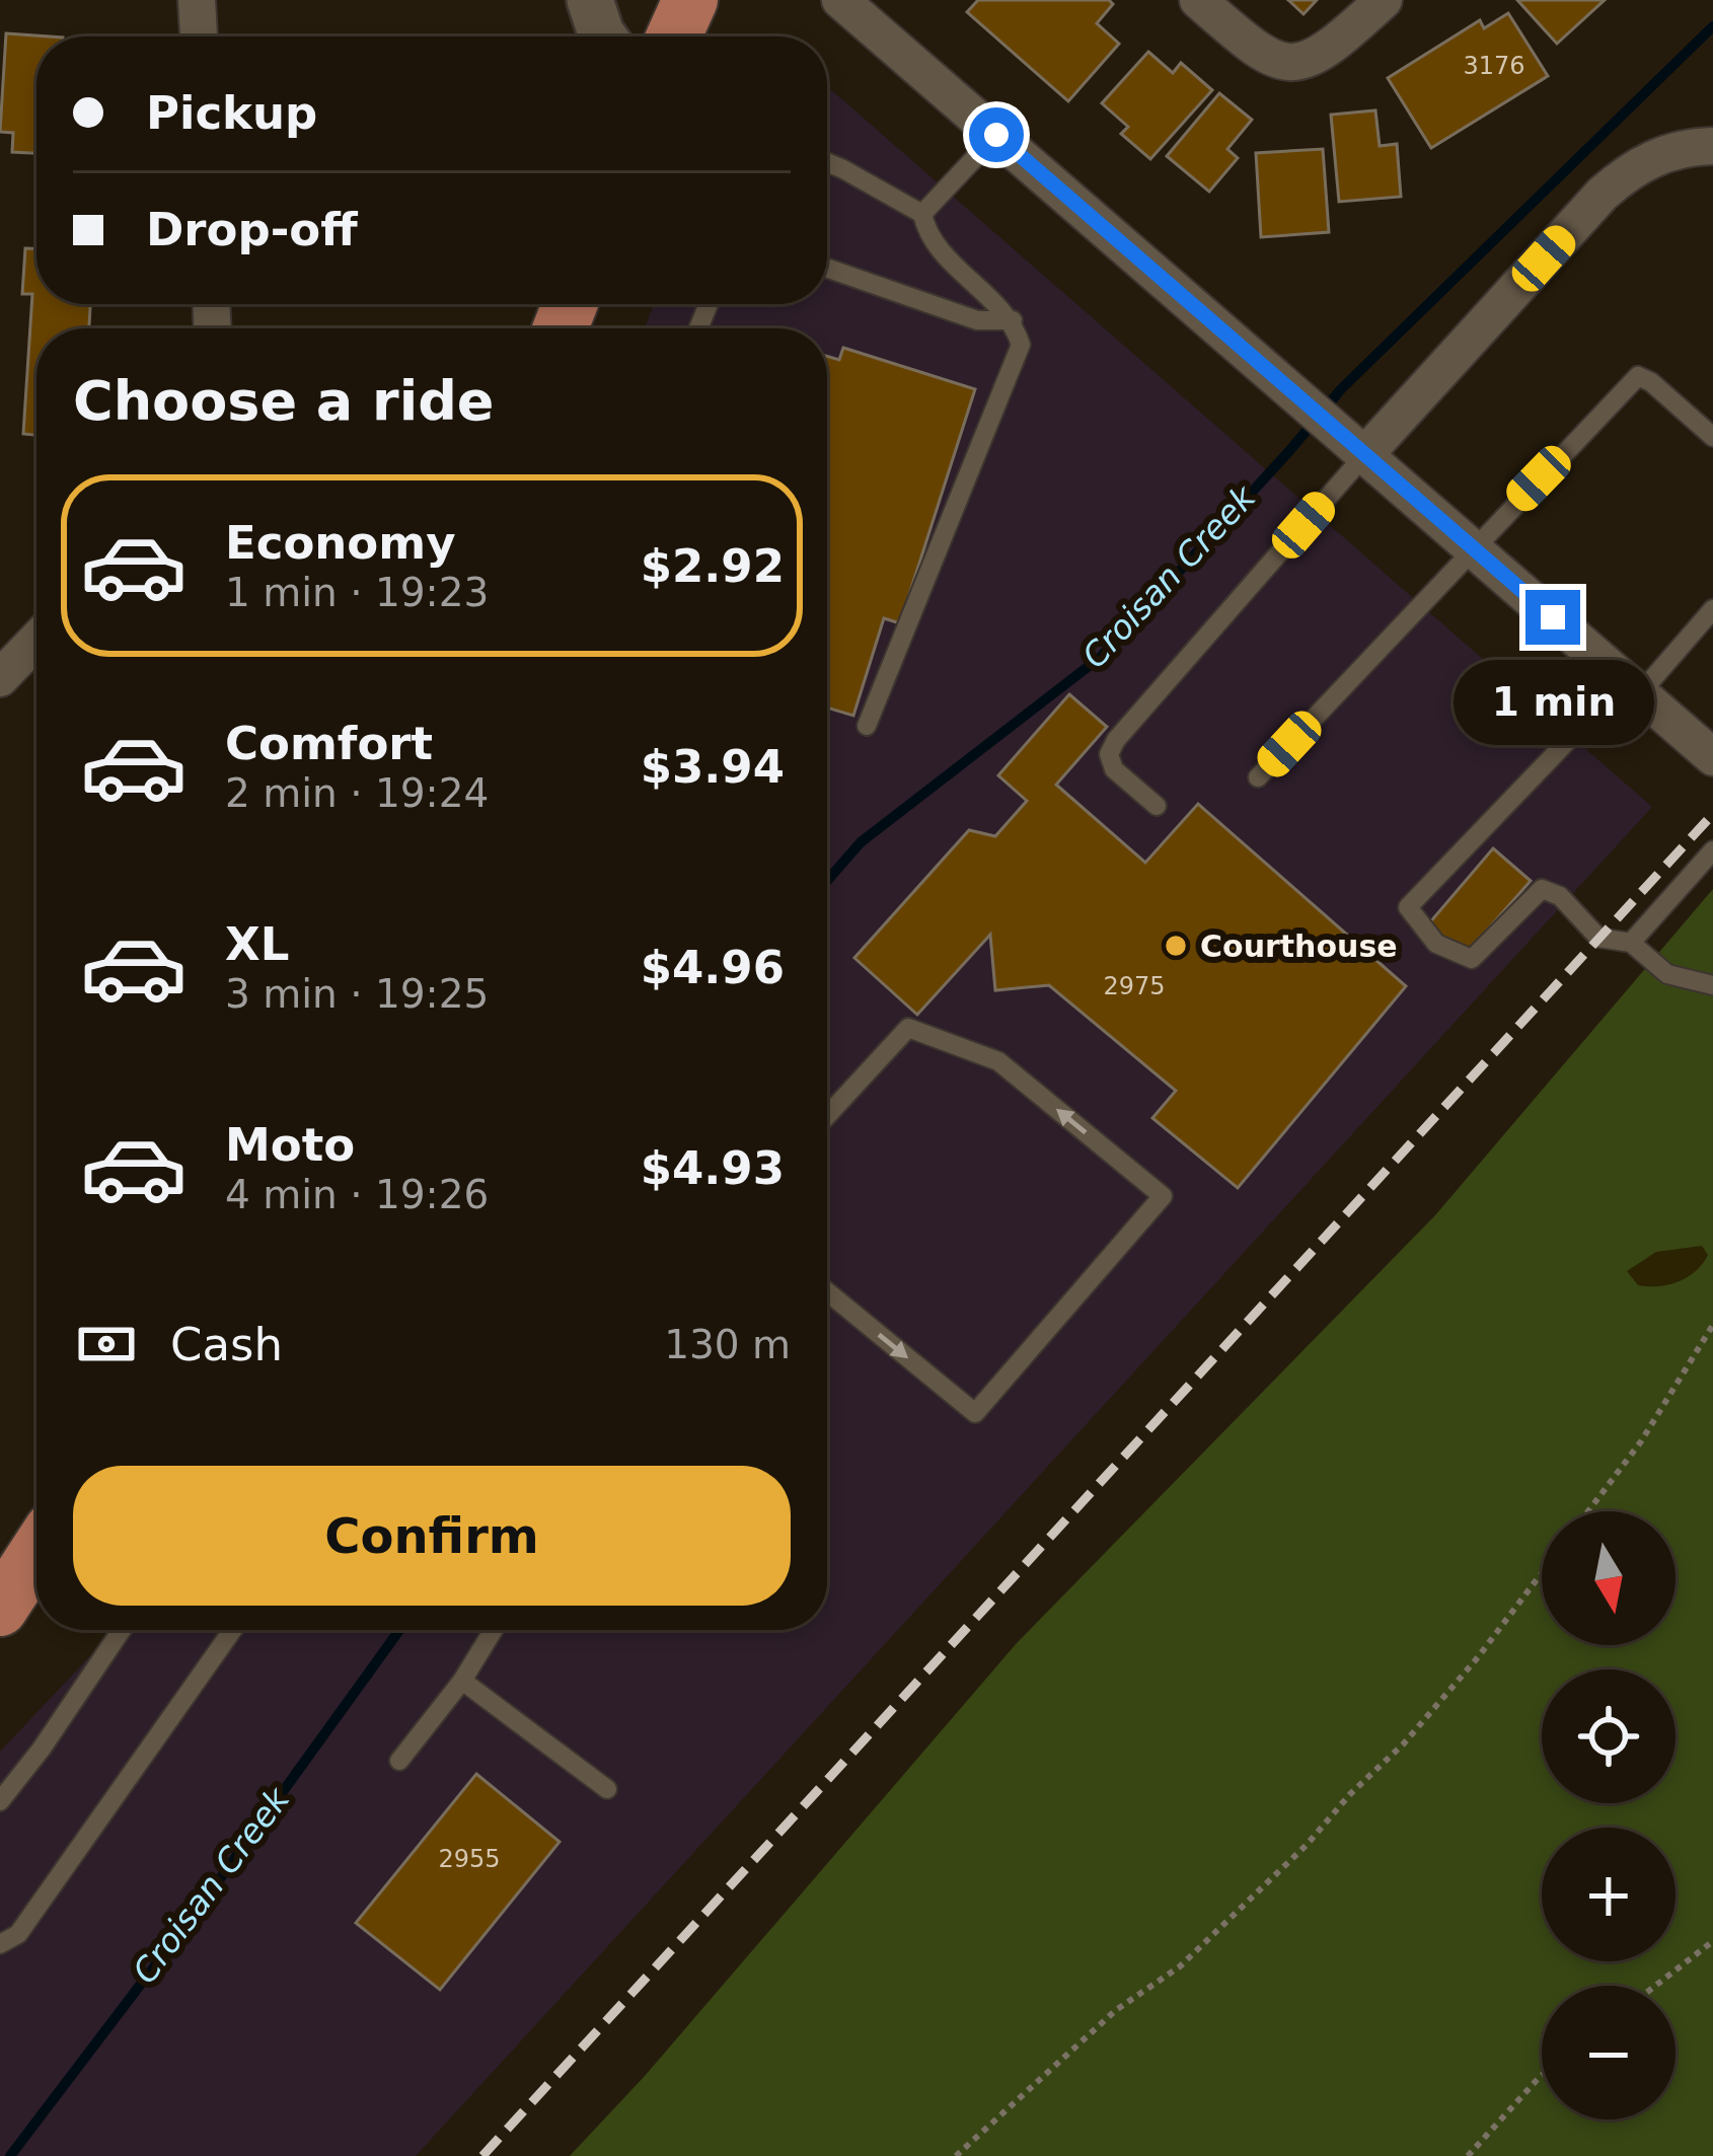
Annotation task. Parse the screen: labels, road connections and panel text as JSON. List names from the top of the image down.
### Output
{
  "water": ["Croisan Creek"],
  "places": ["Courthouse"],
  "house_numbers": ["3176", "2975", "2955"],
  "north": "bottom",
  "page": {
    "banner": ["Pickup", "Drop-off"],
    "heading": "Choose a ride",
    "list": [
      {
        "name": "Economy",
        "note": "1 min · 19:23",
        "value": "$2.92"
      },
      {
        "name": "Comfort",
        "note": "2 min · 19:24",
        "value": "$3.94"
      },
      {
        "name": "XL",
        "note": "3 min · 19:25",
        "value": "$4.96"
      },
      {
        "name": "Moto",
        "note": "4 min · 19:26",
        "value": "$4.93"
      }
    ],
    "bubble": "1 min",
    "pay": ["Cash", "130 m"],
    "buttons": "Confirm",
    "map_buttons": ["+", "−"]
  }
}
